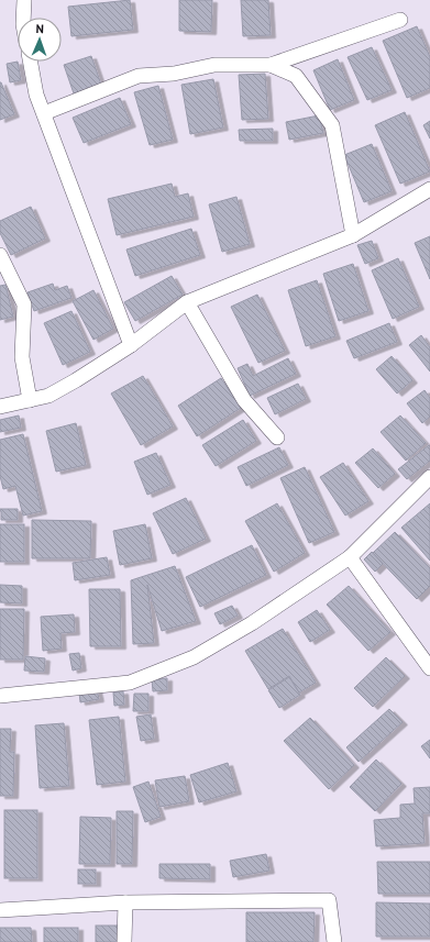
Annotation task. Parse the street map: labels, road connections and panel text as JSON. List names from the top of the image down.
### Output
{
  "north": "top"
}
